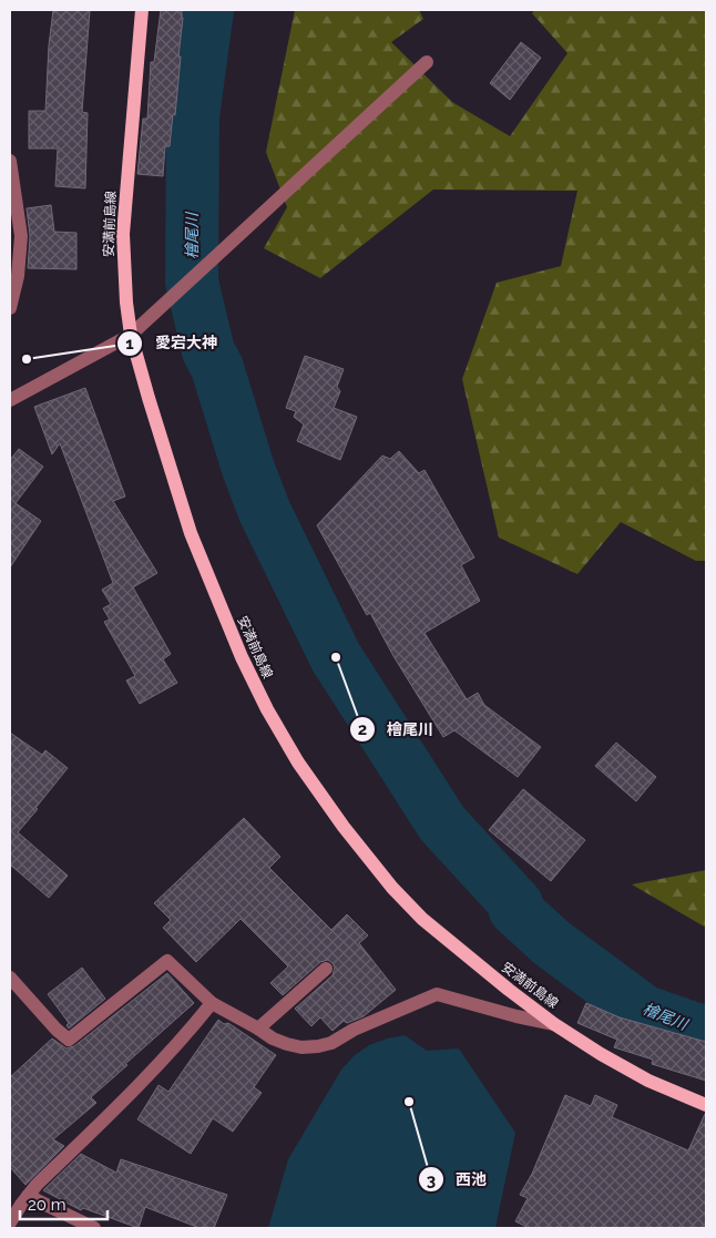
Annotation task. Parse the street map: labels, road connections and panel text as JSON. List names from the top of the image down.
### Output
{
  "streets": {
    "main road": ["安満前島線"]
  },
  "water": ["檜尾川"],
  "places": ["愛宕大神", "檜尾川", "西池"],
  "scale_bar": "20 m"
}
